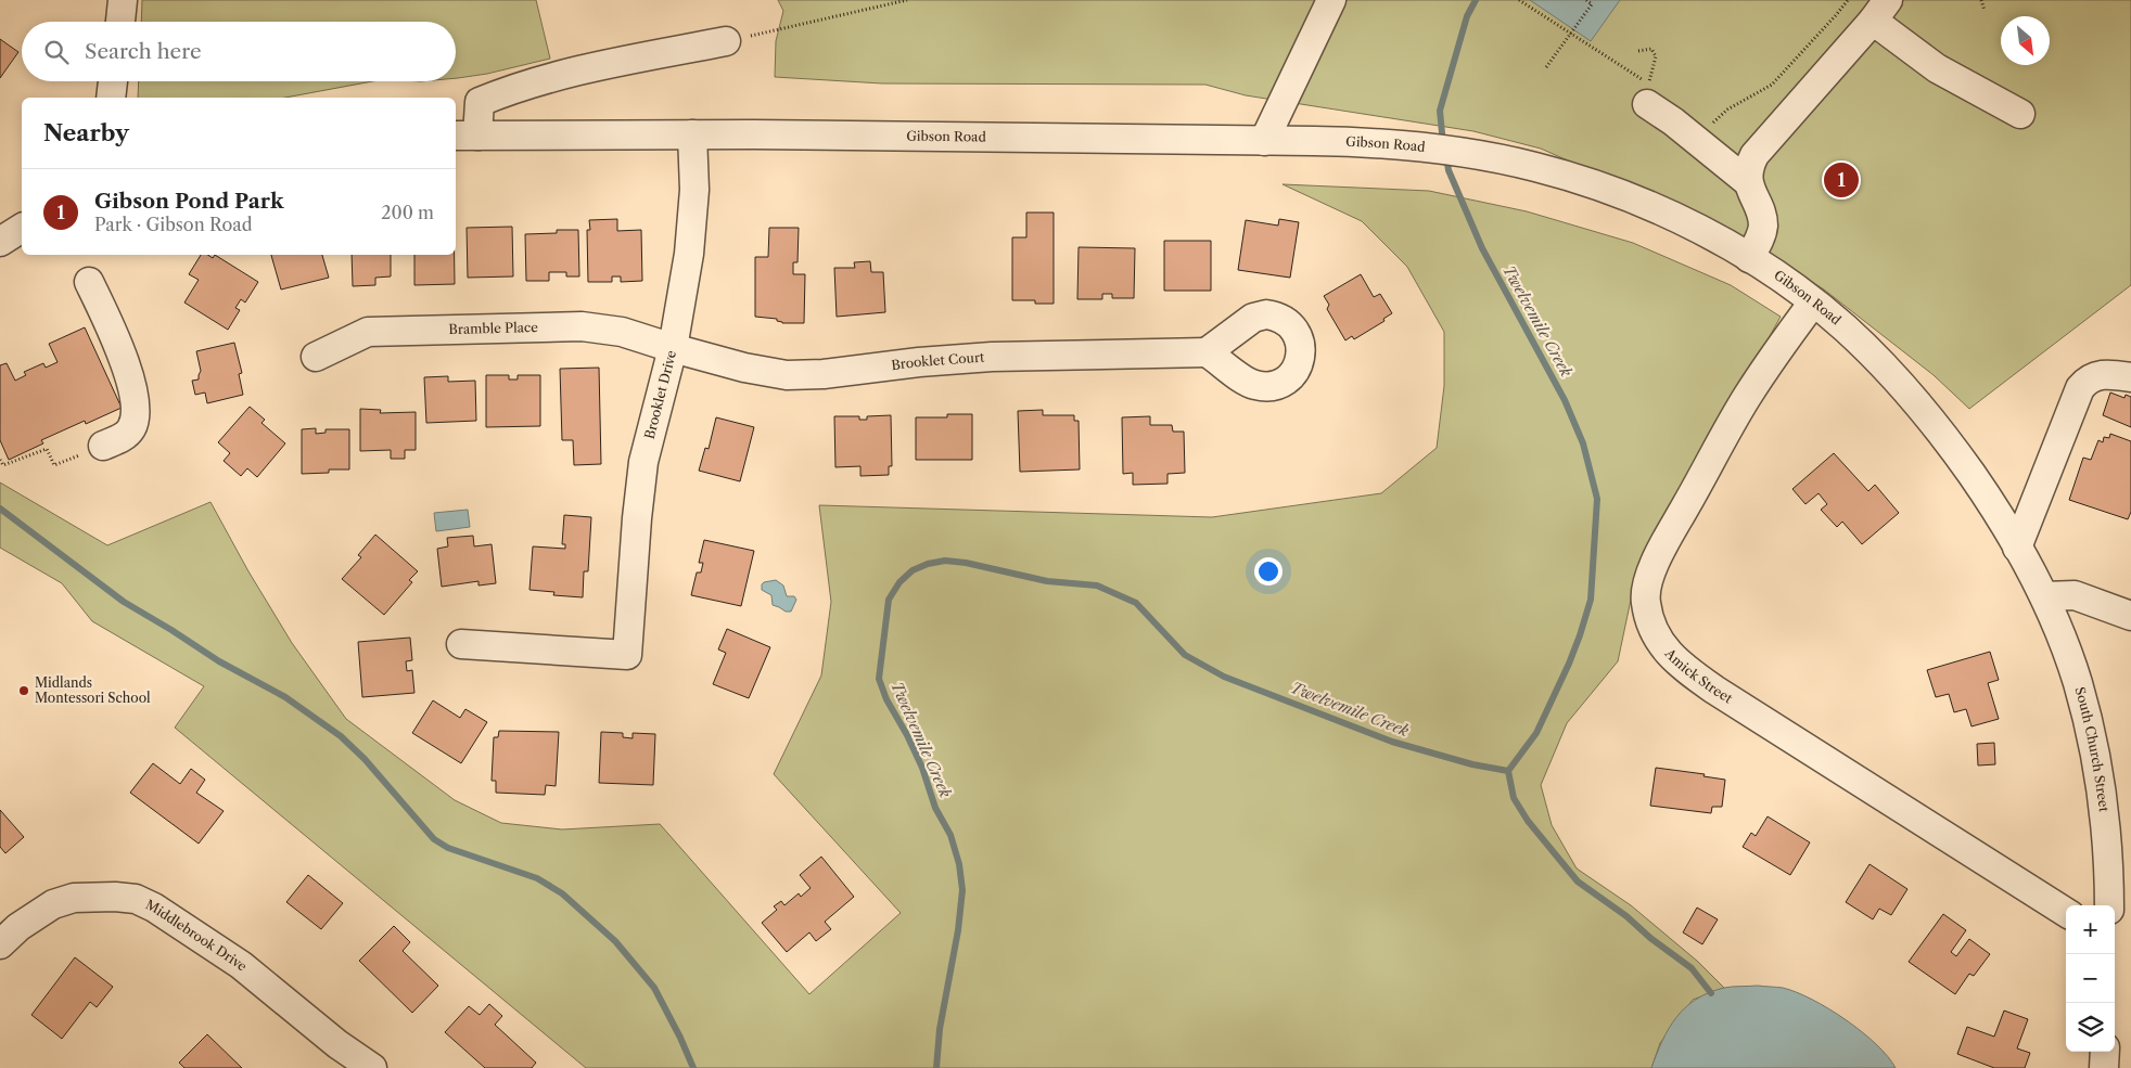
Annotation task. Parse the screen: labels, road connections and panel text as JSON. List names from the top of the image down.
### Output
{
  "streets": {
    "street": [
      "Gibson Road",
      "Bramble Place",
      "Brooklet Court",
      "Brooklet Drive",
      "Amick Street",
      "South Church Street",
      "Middlebrook Drive"
    ]
  },
  "crossings": [
    ["Gibson Road", "Brooklet Drive"],
    ["Gibson Road", "Amick Street"],
    ["Gibson Road", "South Church Street"],
    ["Bramble Place", "Brooklet Court"],
    ["Bramble Place", "Brooklet Drive"],
    ["Brooklet Court", "Brooklet Drive"]
  ],
  "water": ["Twelvemile Creek"],
  "places": ["Midlands Montessori School"],
  "north": "bottom right",
  "page": {
    "search": "Search here",
    "heading": "Nearby",
    "pins": "1",
    "list": [
      {
        "mark": "1",
        "name": "Gibson Pond Park",
        "note": "Park · Gibson Road",
        "value": "200 m"
      }
    ],
    "map_buttons": ["+", "−"]
  }
}
